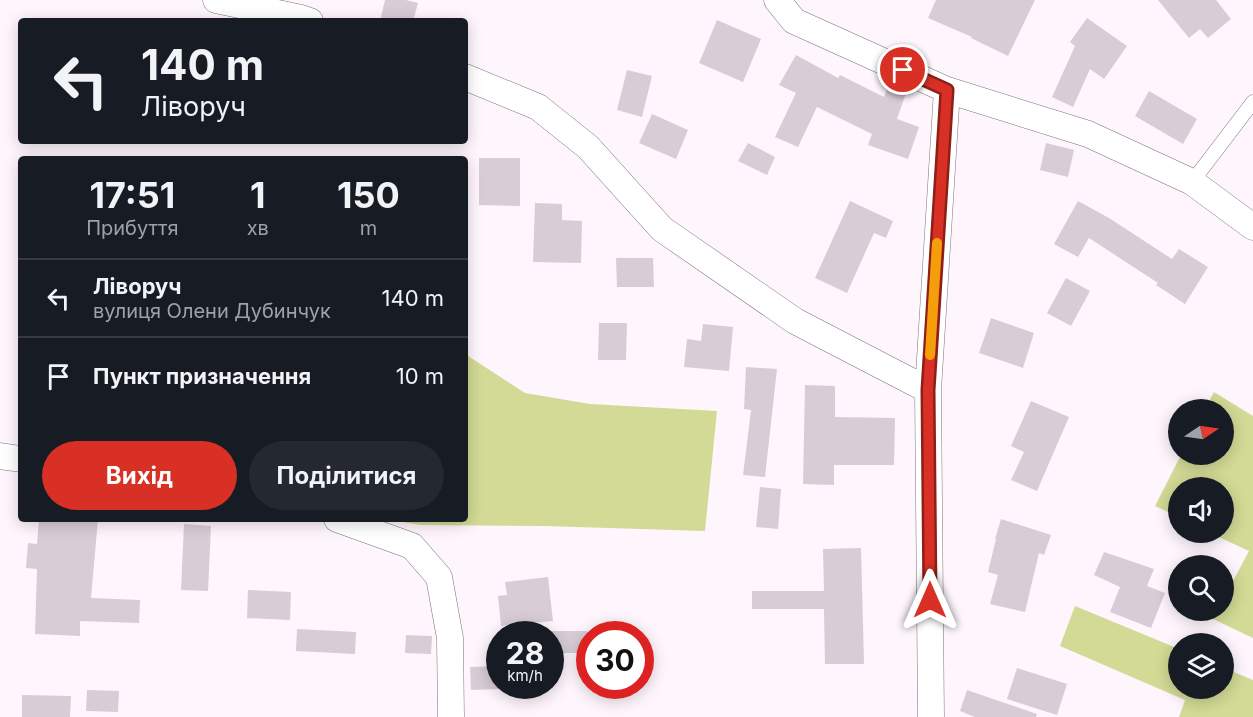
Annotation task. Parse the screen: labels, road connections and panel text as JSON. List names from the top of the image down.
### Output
{
  "north": "right",
  "page": {
    "turn": ["140 m", "Ліворуч"],
    "eta": [
      "17:51",
      "Прибуття",
      "1",
      "хв",
      "150",
      "m"
    ],
    "list": [
      {
        "name": "Ліворуч",
        "note": "вулиця Олени Дубинчук",
        "value": "140 m"
      },
      {
        "name": "Пункт призначення",
        "value": "10 m"
      }
    ],
    "buttons": ["Вихід", "Поділитися"],
    "speed": "28 km/h",
    "limit": "30"
  }
}
